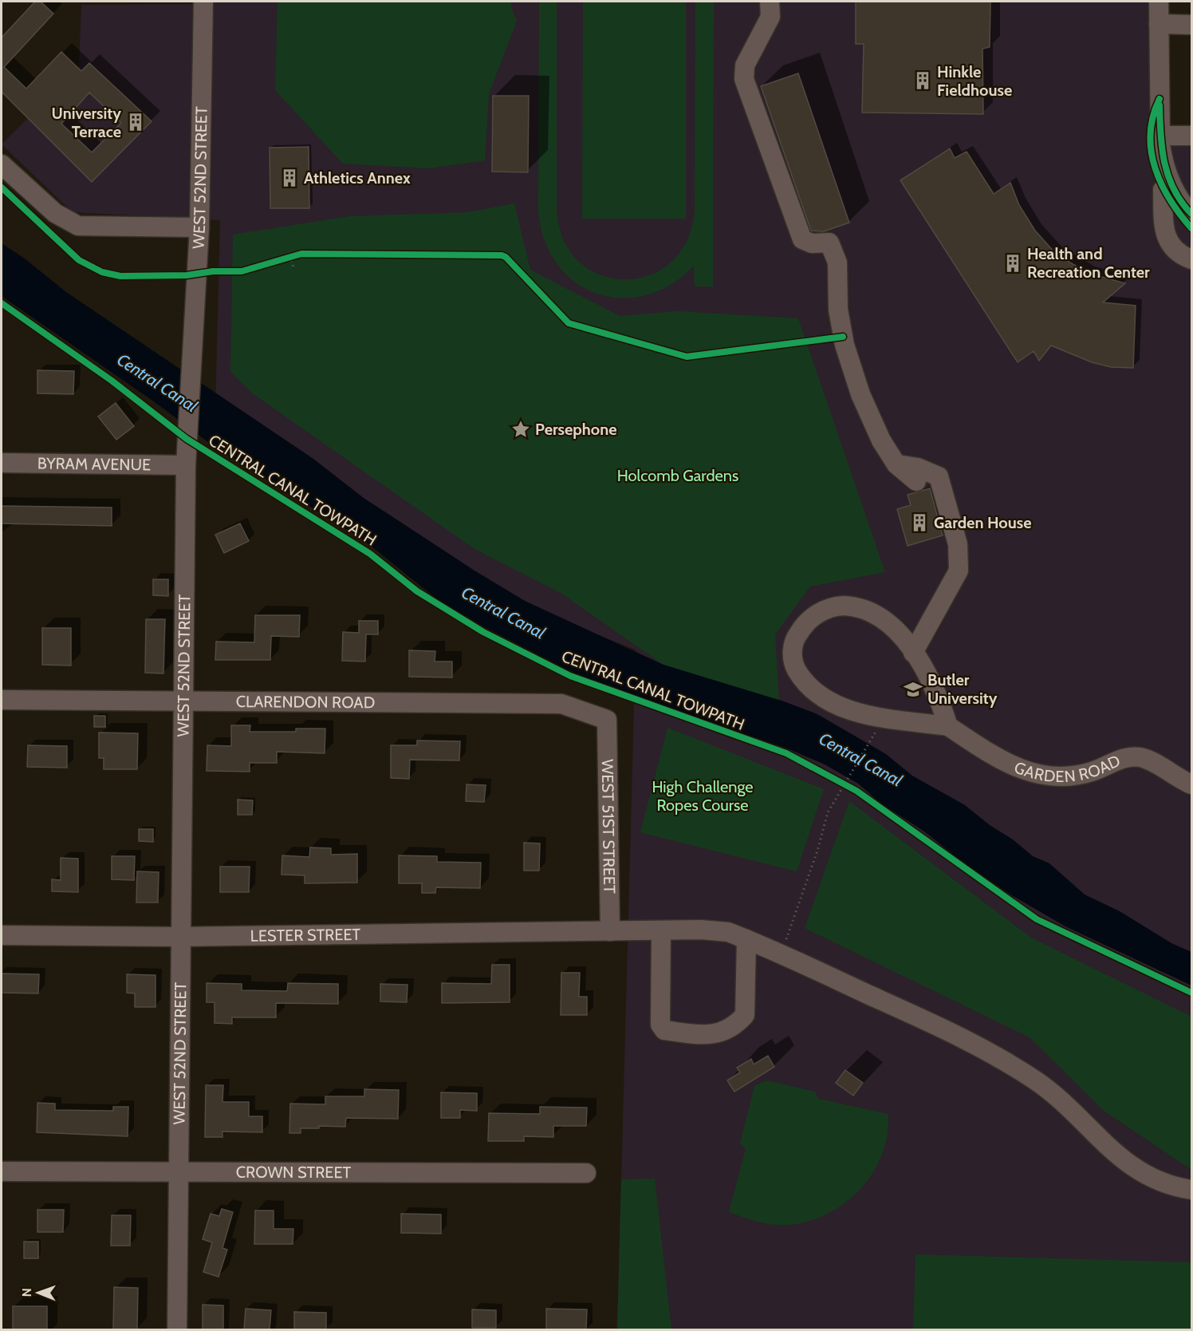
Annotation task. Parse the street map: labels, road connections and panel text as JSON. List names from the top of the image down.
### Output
{
  "streets": {
    "street": [
      "WEST 52ND STREET",
      "BYRAM AVENUE",
      "CLARENDON ROAD",
      "GARDEN ROAD",
      "WEST 51ST STREET",
      "LESTER STREET",
      "CROWN STREET"
    ],
    "cycle path": ["CENTRAL CANAL TOWPATH"]
  },
  "crossings": [
    ["WEST 52ND STREET", "BYRAM AVENUE"],
    ["WEST 52ND STREET", "CLARENDON ROAD"],
    ["WEST 52ND STREET", "LESTER STREET"],
    ["WEST 52ND STREET", "CROWN STREET"],
    ["CLARENDON ROAD", "WEST 51ST STREET"],
    ["WEST 51ST STREET", "LESTER STREET"]
  ],
  "water": ["Central Canal"],
  "parks": ["Holcomb Gardens", "High Challenge Ropes Course"],
  "places": {
    "building": [
      "Hinkle Fieldhouse",
      "University Terrace",
      "Athletics Annex",
      "Health and Recreation Center",
      "Garden House"
    ],
    "place": ["Persephone"],
    "school or university": ["Butler University"]
  },
  "north": "left"
}
